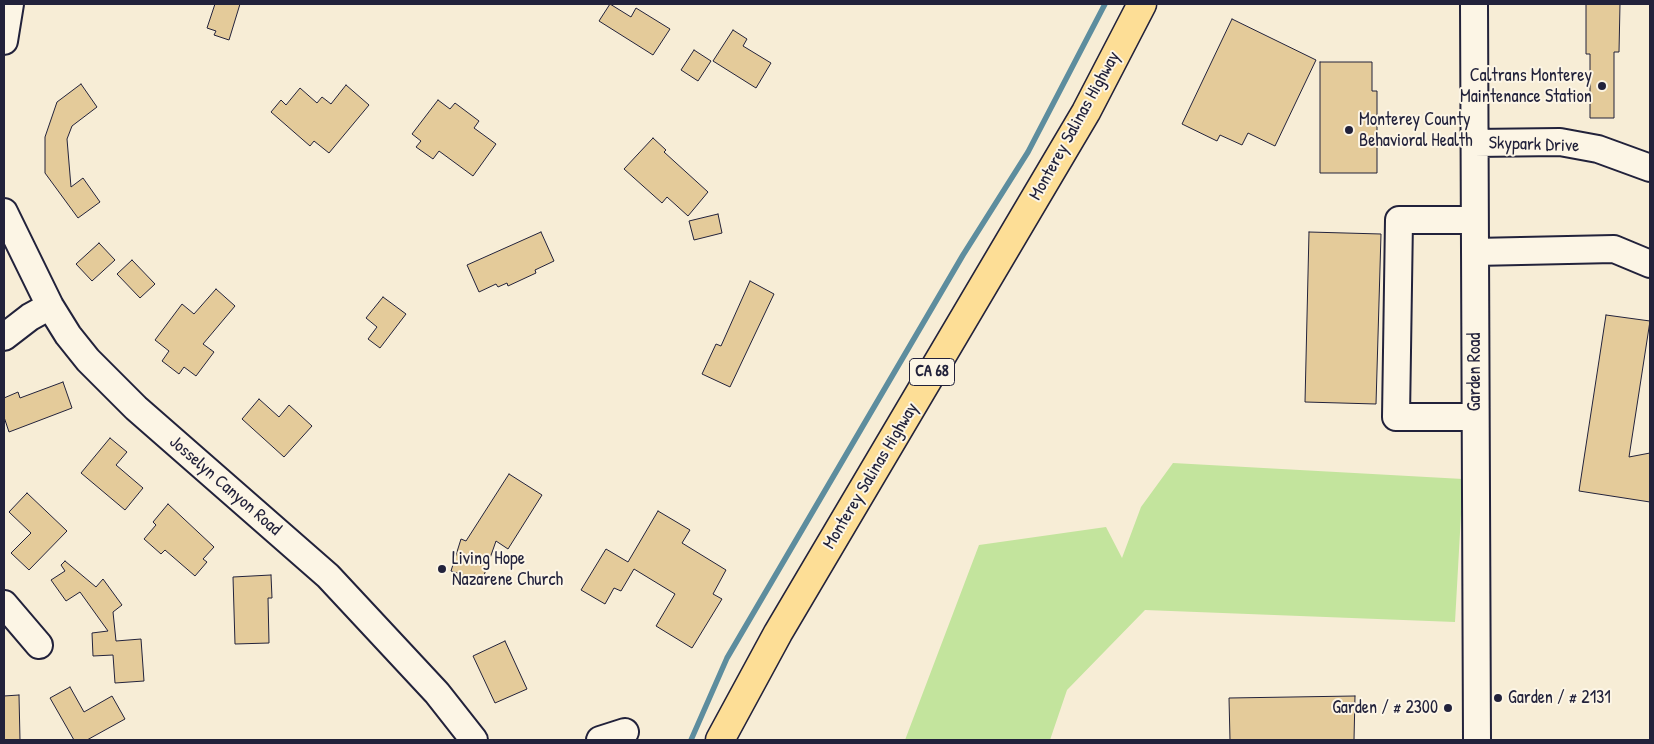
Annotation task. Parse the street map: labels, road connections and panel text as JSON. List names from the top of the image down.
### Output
{
  "streets": {
    "highway": ["Monterey Salinas Highway", "CA 68"],
    "street": ["Skypark Drive", "Garden Road", "Josselyn Canyon Road"]
  },
  "crossings": [
    ["Skypark Drive", "Garden Road"]
  ],
  "places": [
    "Caltrans Monterey Maintenance Station",
    "Monterey County Behavioral Health",
    "Living Hope Nazarene Church",
    "Garden / # 2131",
    "Garden / # 2300"
  ]
}
